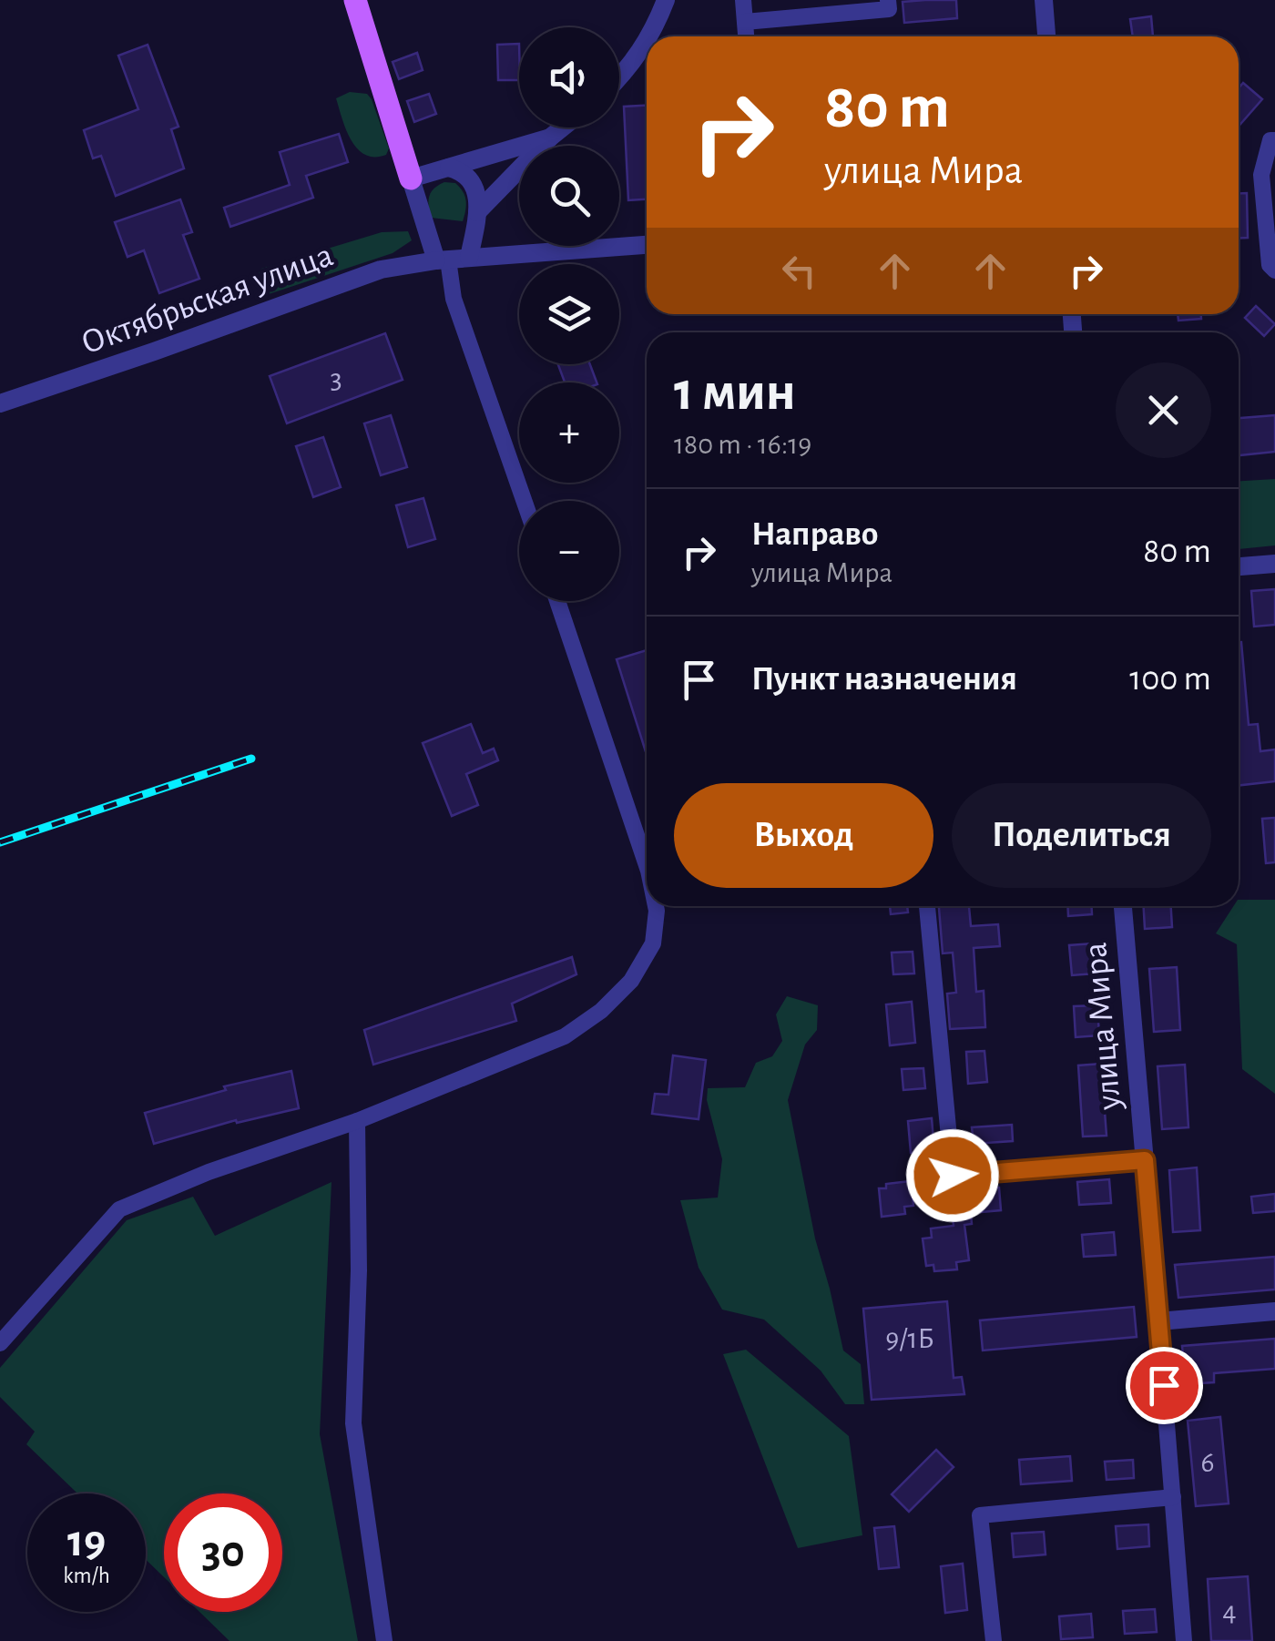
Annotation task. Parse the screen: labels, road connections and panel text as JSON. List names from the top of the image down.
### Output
{
  "streets": {
    "street": ["Октябрьская улица", "улица Мира"]
  },
  "house_numbers": [
    "3",
    "9/1Б",
    "6",
    "4"
  ],
  "page": {
    "map_buttons": ["+", "−"],
    "turn": ["80 m", "улица Мира"],
    "heading": ["1 мин", "180 m · 16:19"],
    "list": [
      {
        "name": "Направо",
        "note": "улица Мира",
        "value": "80 m"
      },
      {
        "name": "Пункт назначения",
        "value": "100 m"
      }
    ],
    "buttons": ["Выход", "Поделиться"],
    "speed": "19 km/h",
    "limit": "30"
  }
}
